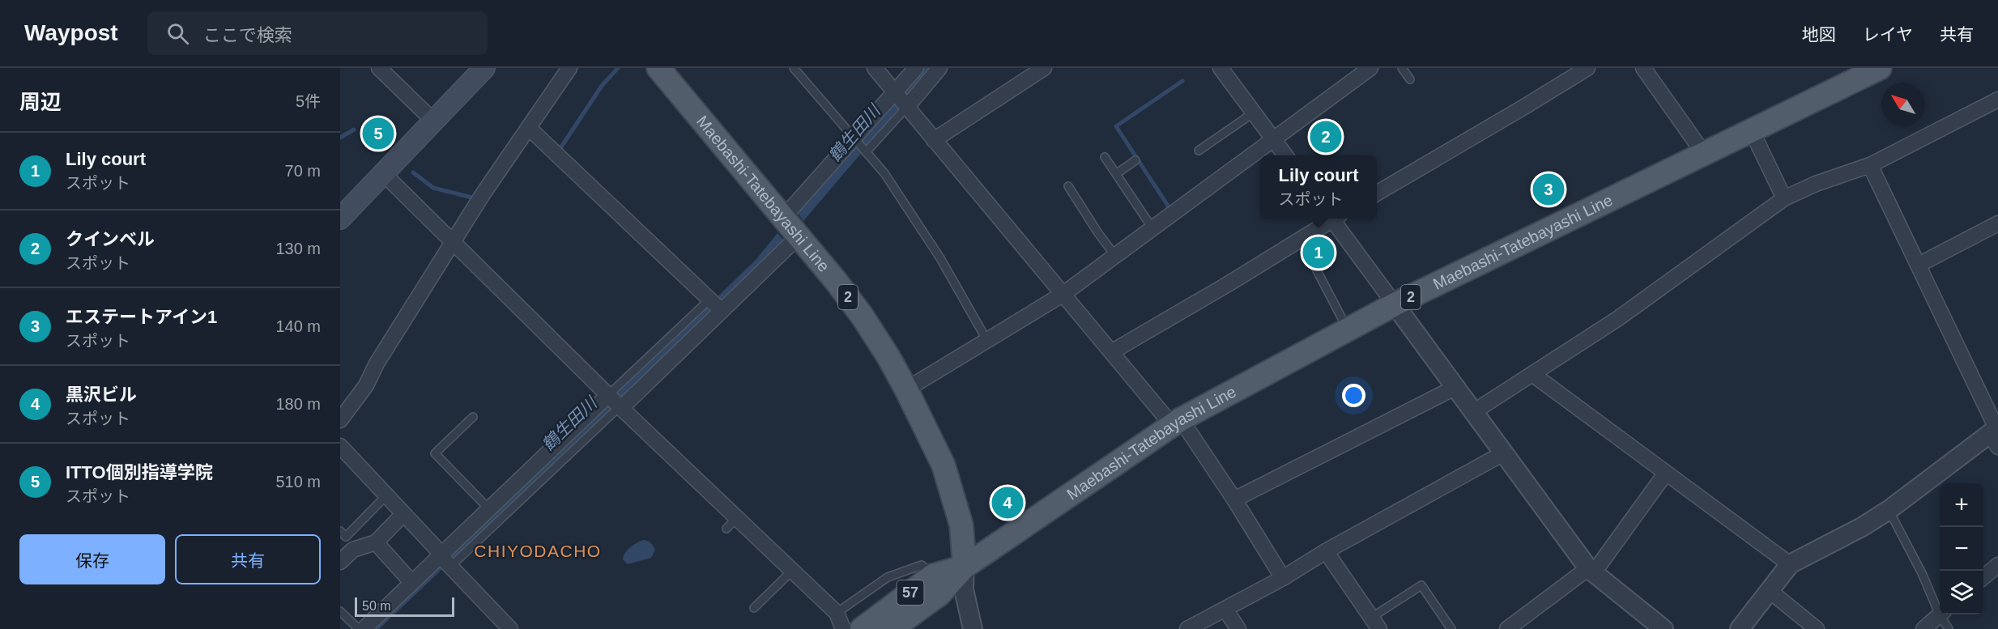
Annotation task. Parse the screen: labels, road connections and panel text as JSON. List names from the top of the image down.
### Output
{
  "streets": {
    "main road": ["Maebashi-Tatebayashi Line", "2", "57"]
  },
  "crossings": [
    ["Maebashi-Tatebayashi Line", "57"]
  ],
  "districts": ["CHIYODACHO"],
  "water": ["鶴生田川"],
  "scale_bar": "50 m",
  "north": "top left",
  "page": {
    "header": "Waypost",
    "search": "ここで検索",
    "nav": ["地図", "レイヤ", "共有"],
    "heading": ["周辺", "5件"],
    "pins": [
      "5",
      "2",
      "3",
      "1",
      "4"
    ],
    "list": [
      {
        "mark": "1",
        "name": "Lily court",
        "note": "スポット",
        "value": "70 m"
      },
      {
        "mark": "2",
        "name": "クインベル",
        "note": "スポット",
        "value": "130 m"
      },
      {
        "mark": "3",
        "name": "エステートアイン1",
        "note": "スポット",
        "value": "140 m"
      },
      {
        "mark": "4",
        "name": "黒沢ビル",
        "note": "スポット",
        "value": "180 m"
      },
      {
        "mark": "5",
        "name": "ITTO個別指導学院",
        "note": "スポット",
        "value": "510 m"
      }
    ],
    "popup": ["Lily court", "スポット"],
    "map_buttons": ["+", "−"],
    "buttons": ["保存", "共有"],
    "scale": "50 m"
  }
}
